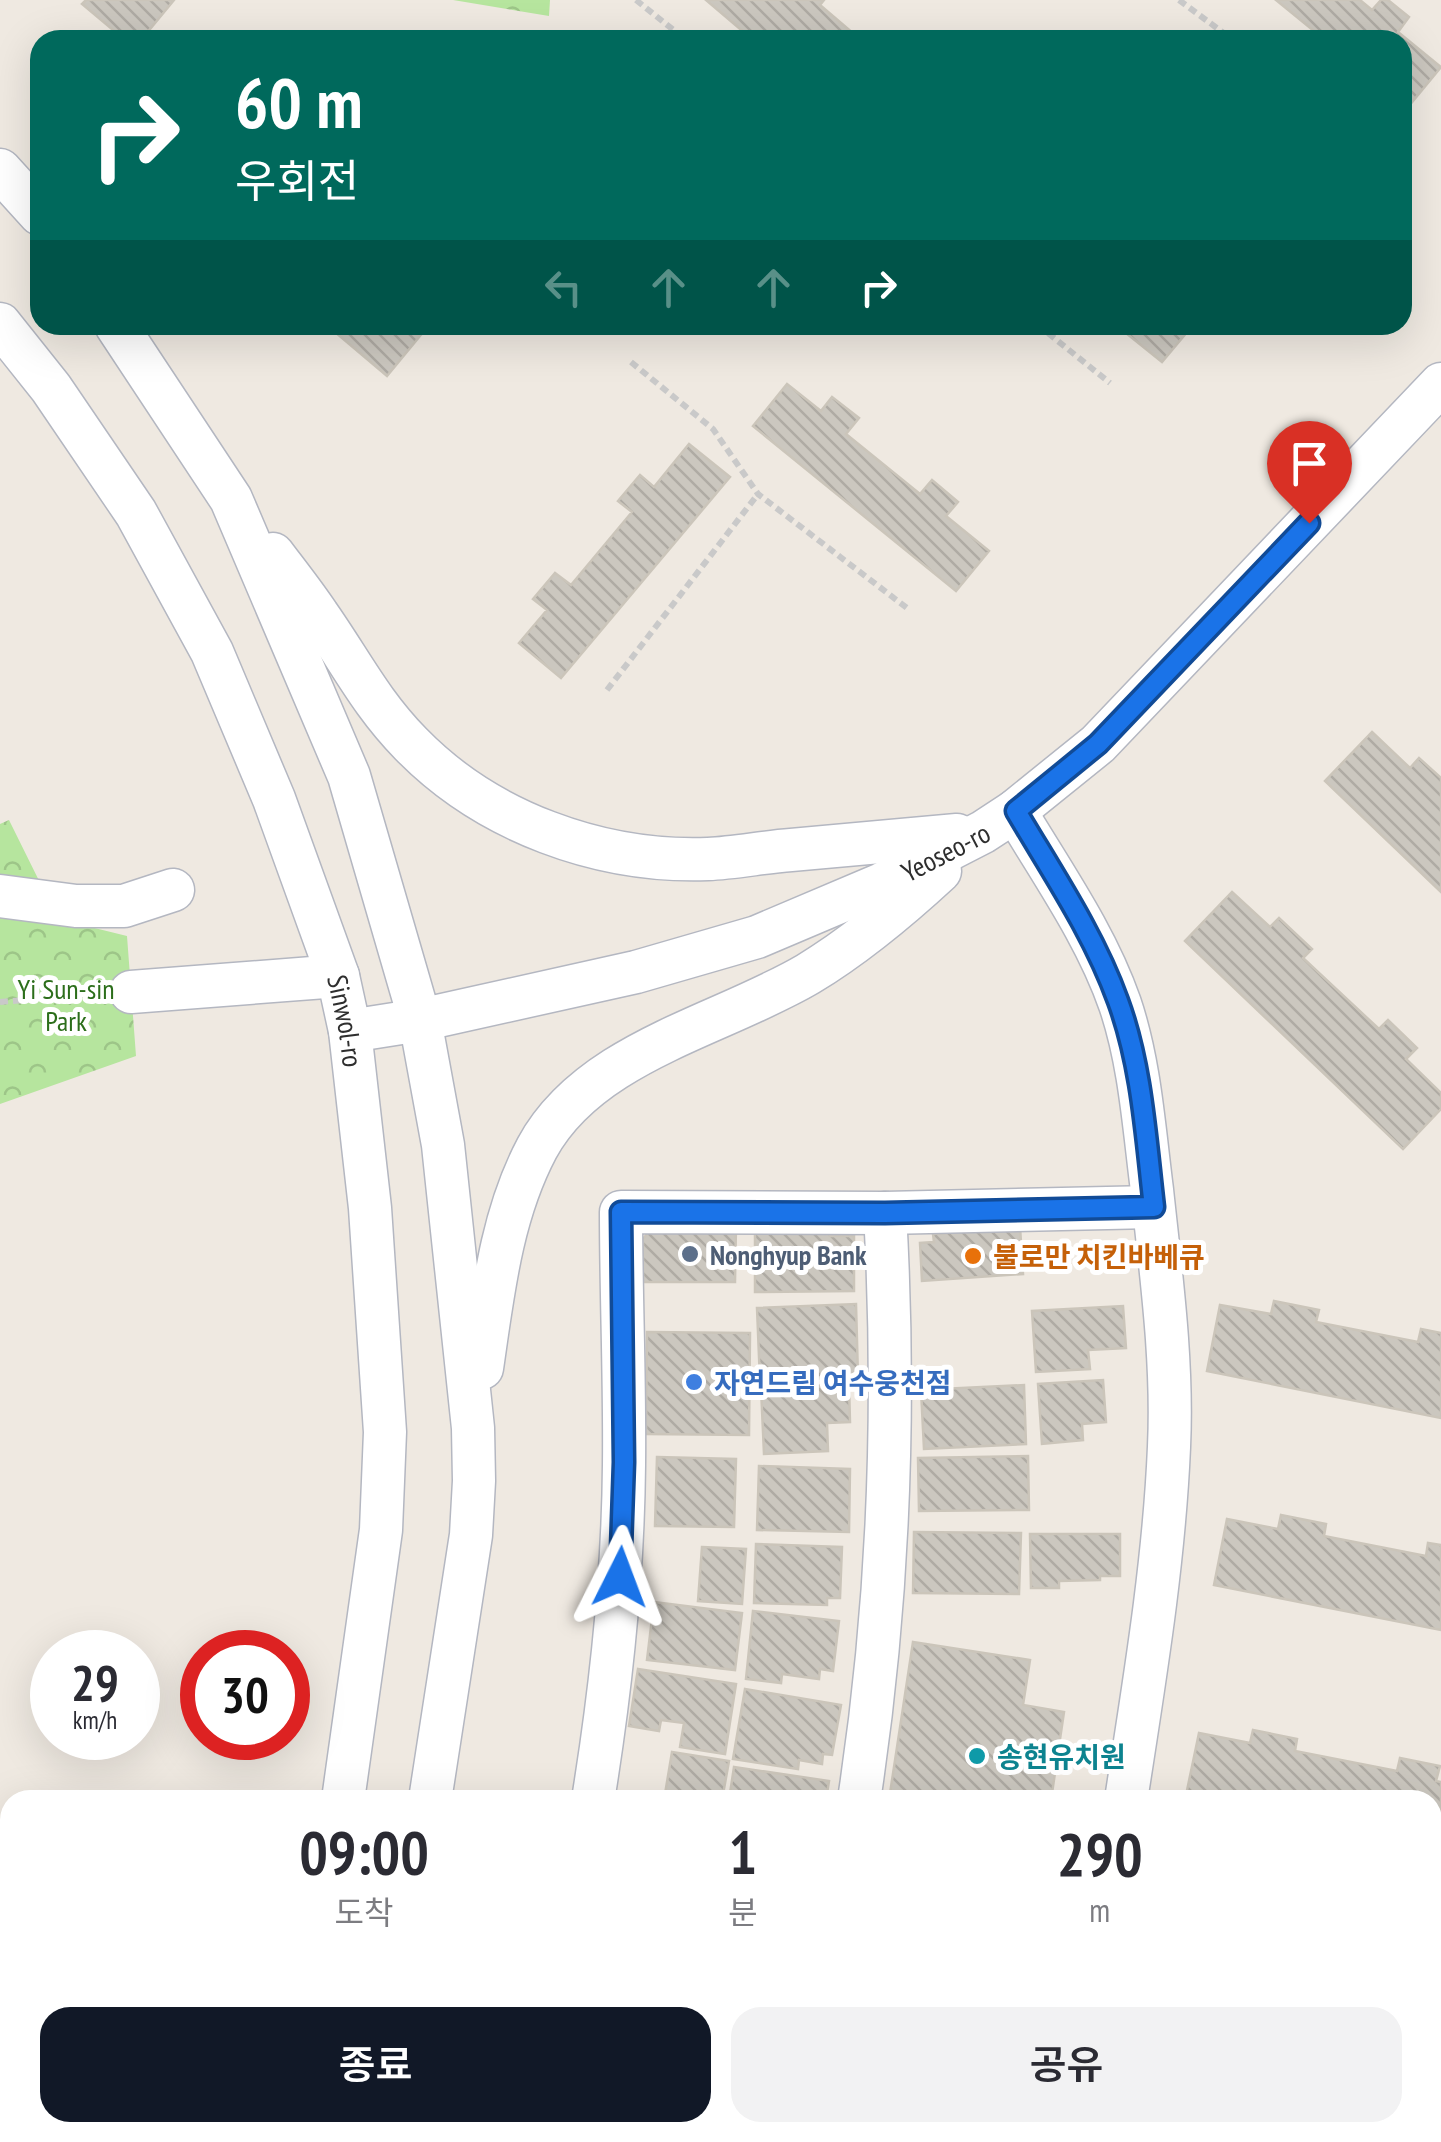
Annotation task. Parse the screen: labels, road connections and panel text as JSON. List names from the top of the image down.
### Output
{
  "streets": {
    "street": ["Yeoseo-ro", "Sinwol-ro"]
  },
  "crossings": [
    ["Yeoseo-ro", "Sinwol-ro"]
  ],
  "parks": ["Yi Sun-sin Park"],
  "places": [
    "Nonghyup Bank",
    "불로만 치킨바베큐",
    "자연드림 여수웅천점",
    "송현유치원"
  ],
  "page": {
    "turn": ["60 m", "우회전"],
    "speed": "29 km/h",
    "limit": "30",
    "eta": [
      "09:00",
      "도착",
      "1",
      "분",
      "290",
      "m"
    ],
    "buttons": ["종료", "공유"]
  }
}
